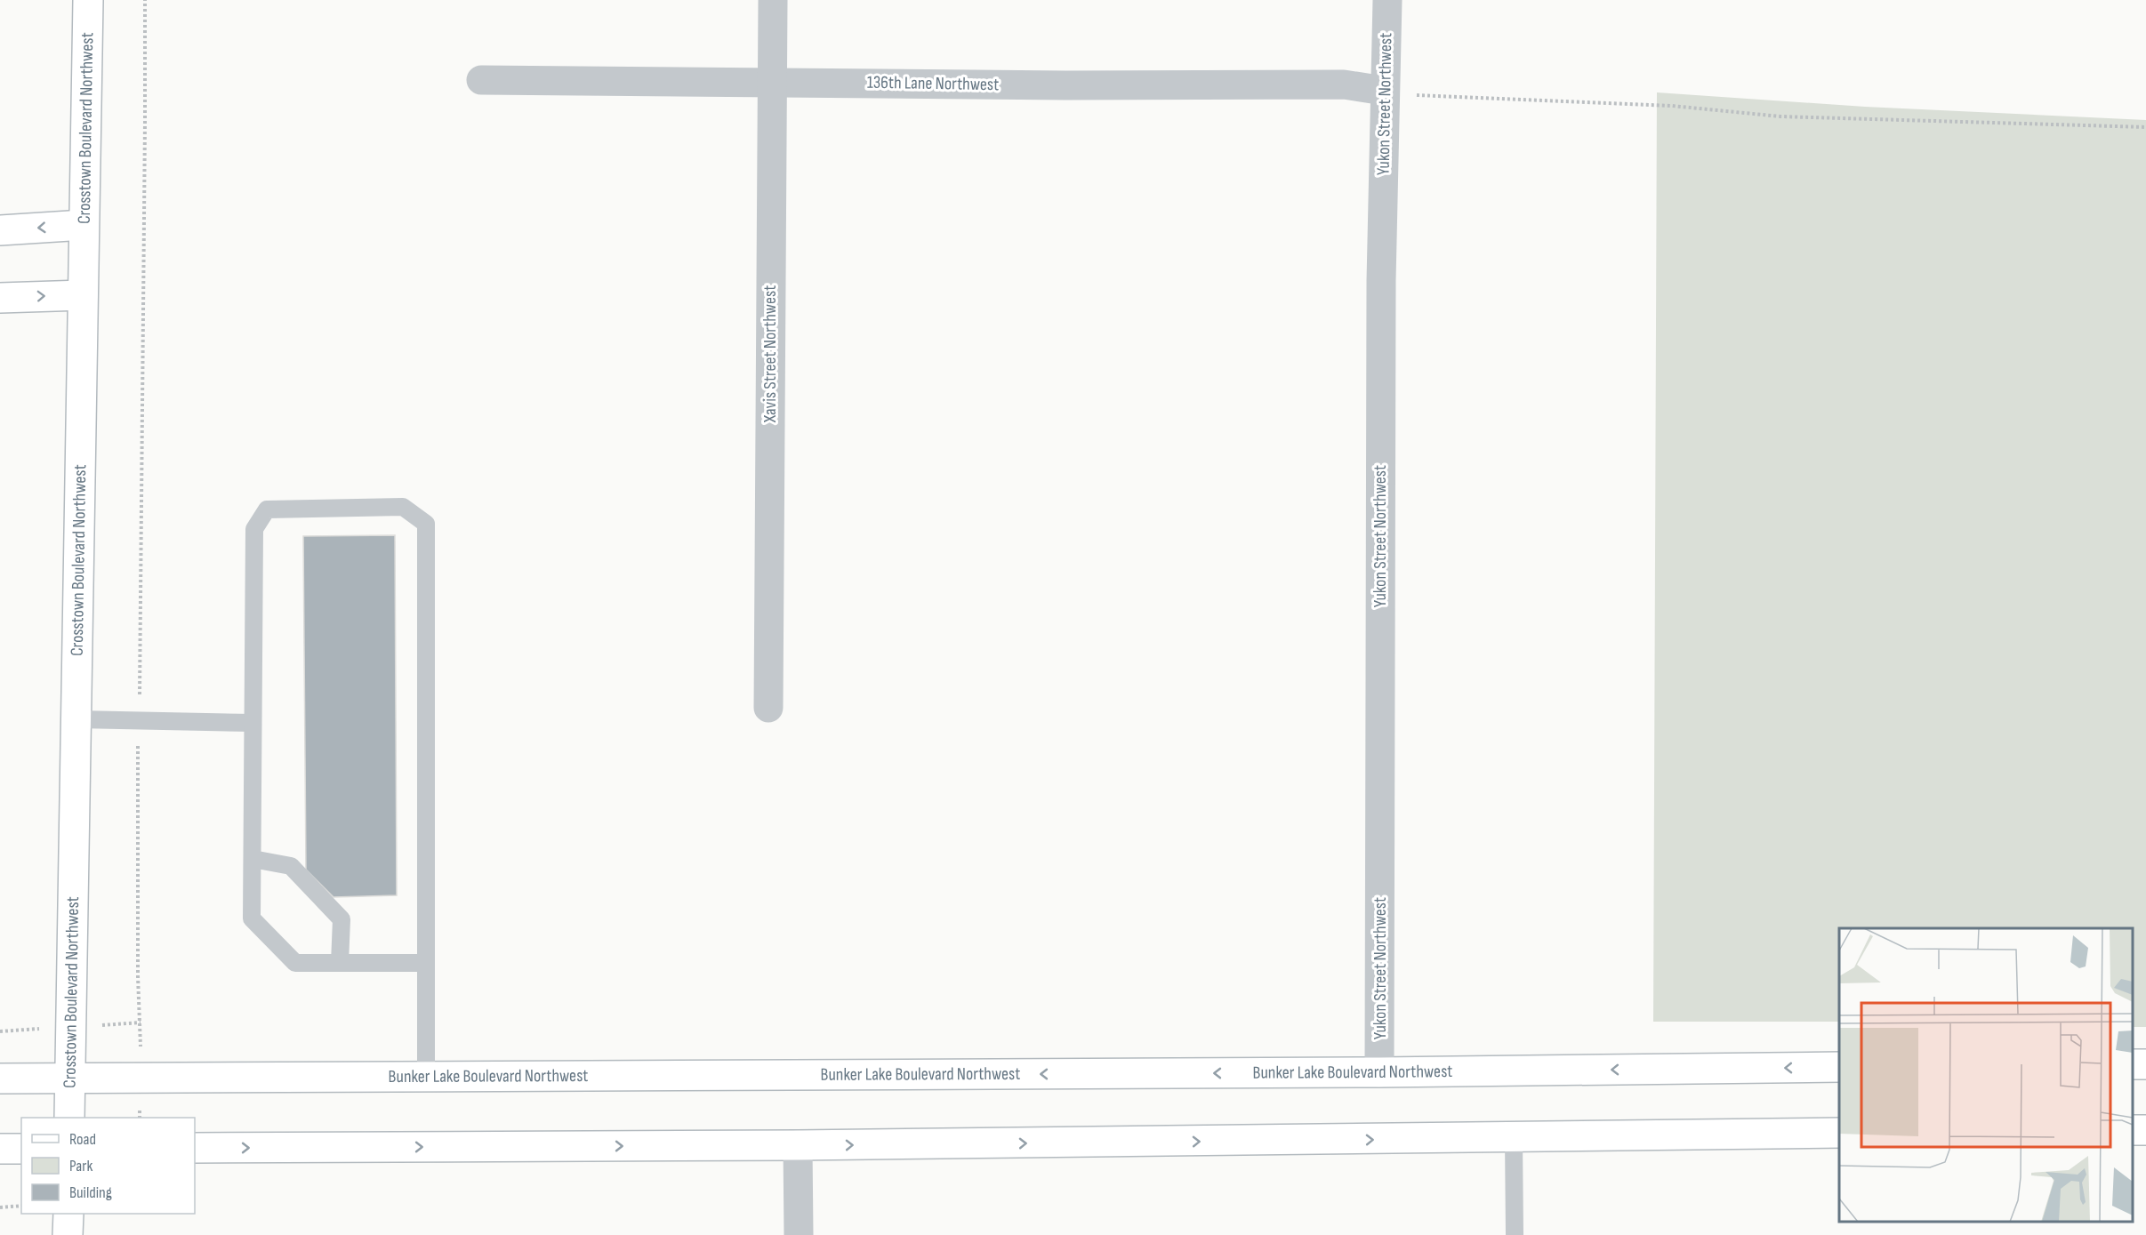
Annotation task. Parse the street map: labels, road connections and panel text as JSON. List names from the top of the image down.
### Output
{
  "streets": {
    "main road": ["Crosstown Boulevard Northwest", "Bunker Lake Boulevard Northwest"],
    "street": ["136th Lane Northwest", "Yukon Street Northwest", "Xavis Street Northwest"]
  },
  "crossings": [
    ["136th Lane Northwest", "Yukon Street Northwest"],
    ["136th Lane Northwest", "Xavis Street Northwest"],
    ["Yukon Street Northwest", "Bunker Lake Boulevard Northwest"],
    ["Crosstown Boulevard Northwest", "Bunker Lake Boulevard Northwest"]
  ],
  "legend": ["Road", "Park", "Building"]
}
